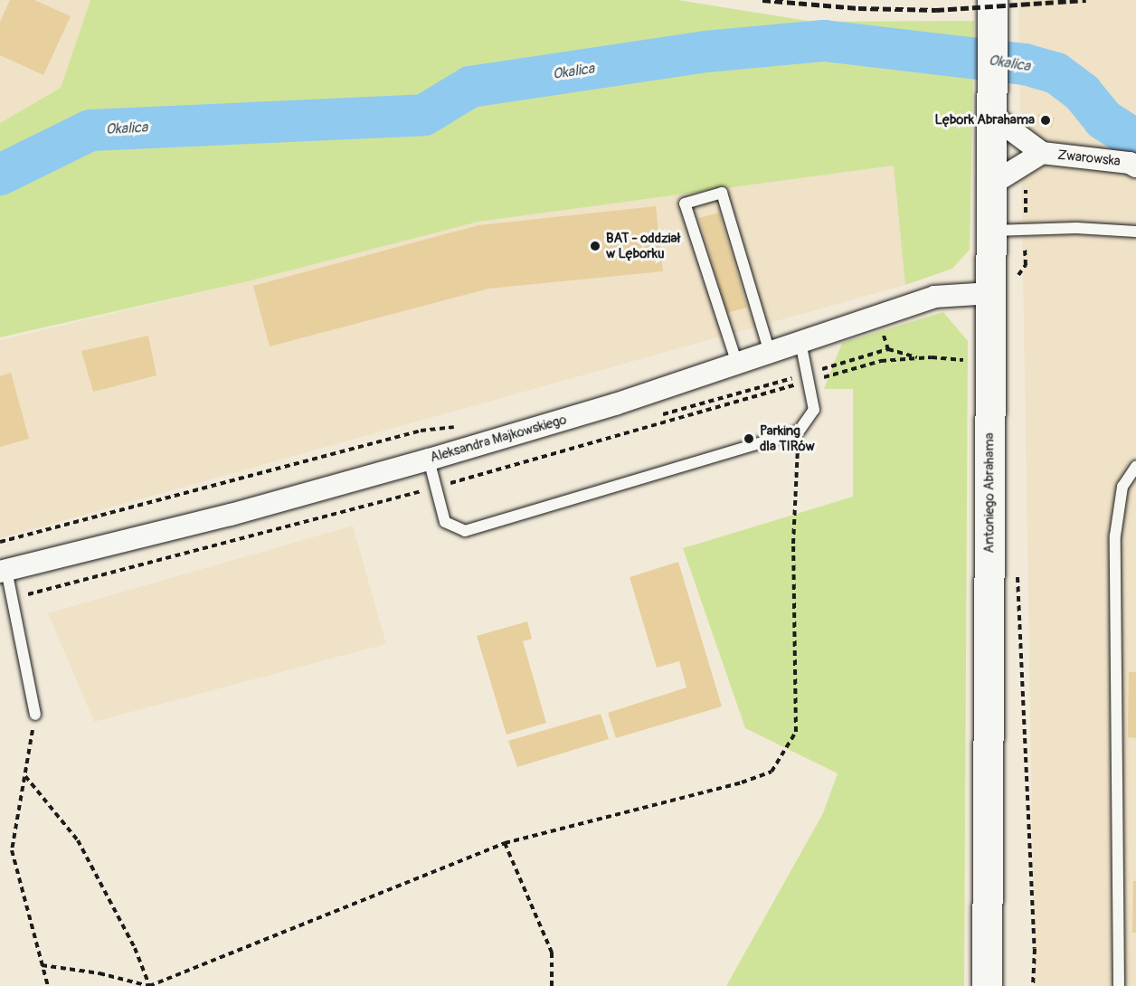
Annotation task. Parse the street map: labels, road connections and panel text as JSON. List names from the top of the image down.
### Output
{
  "streets": {
    "main road": ["Antoniego Abrahama"],
    "street": ["Zwarowska", "Aleksandra Majkowskiego"]
  },
  "crossings": [
    ["Zwarowska", "Antoniego Abrahama"],
    ["Aleksandra Majkowskiego", "Antoniego Abrahama"]
  ],
  "water": ["Okalica"],
  "places": ["Lębork Abrahama", "BAT - oddział w Lęborku", "Parking dla TIRów"]
}
